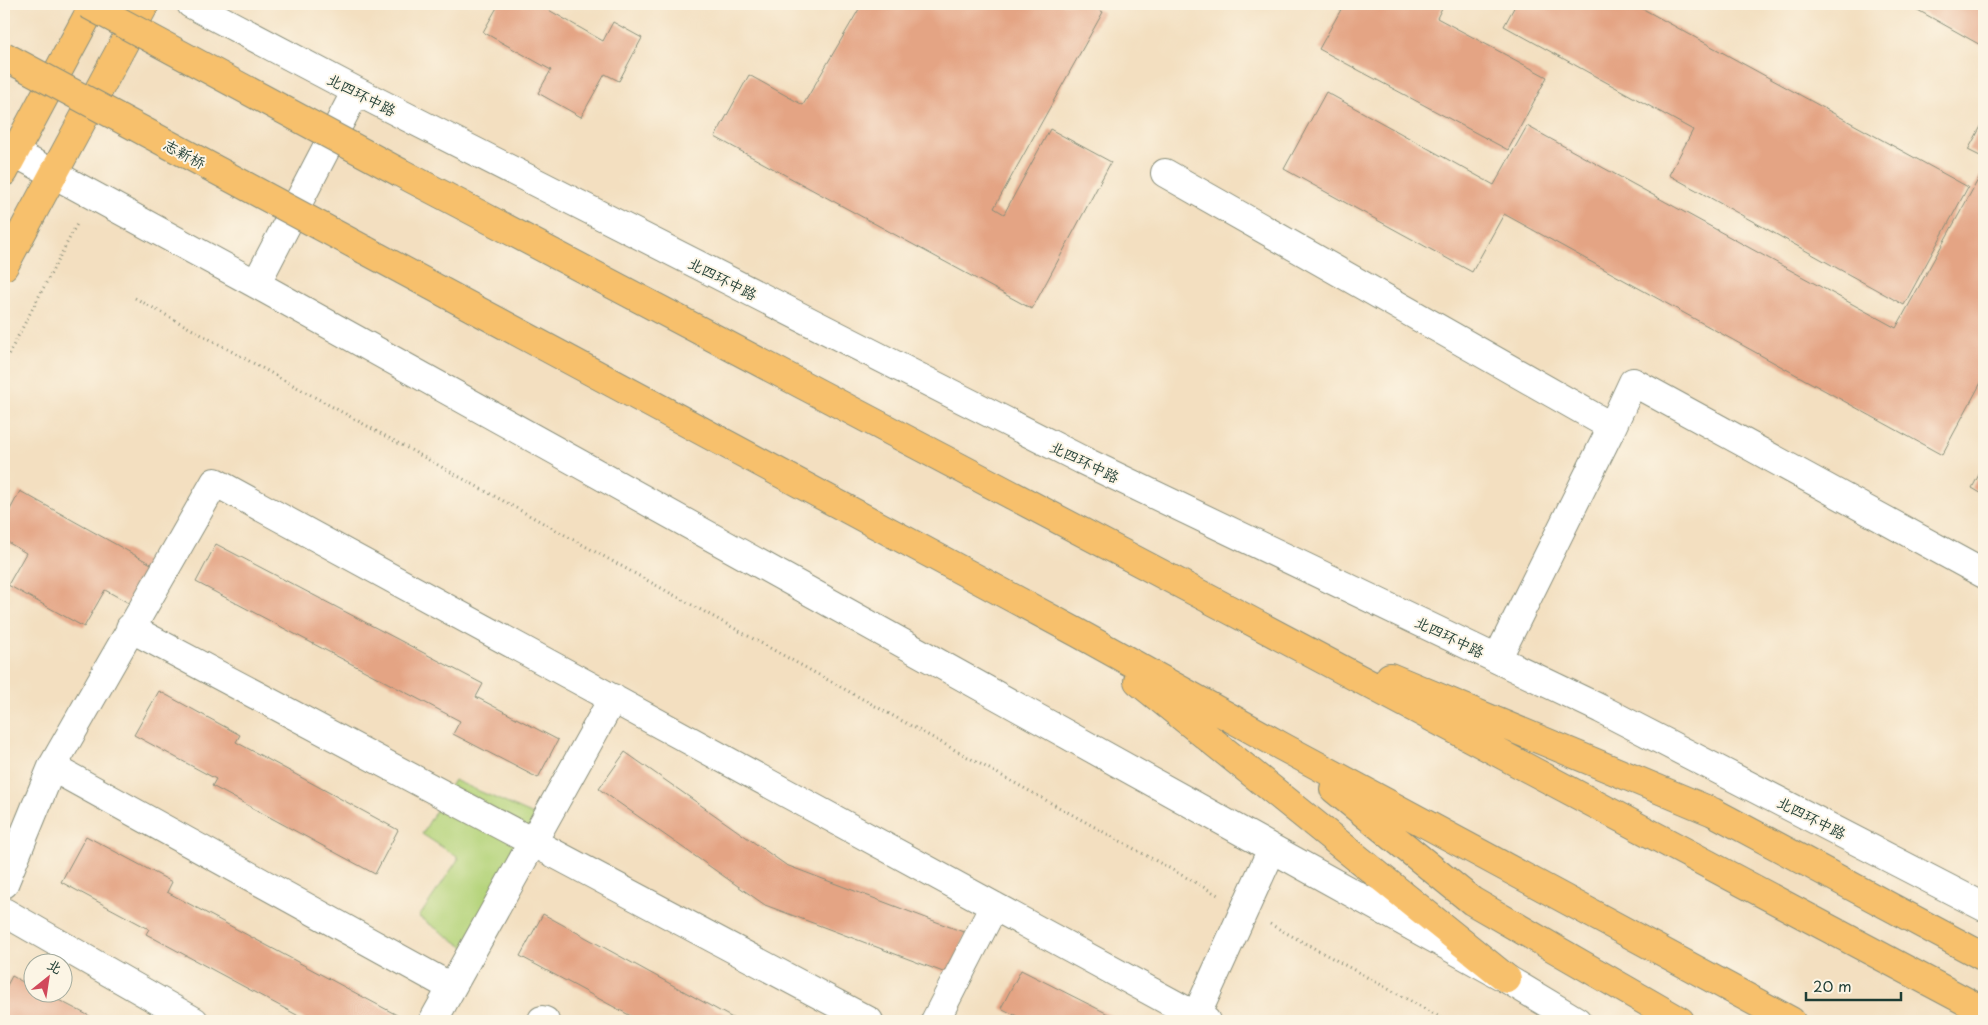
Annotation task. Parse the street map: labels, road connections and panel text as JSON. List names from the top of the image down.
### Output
{
  "streets": {
    "main road": ["志新桥"],
    "street": ["北四环中路"]
  },
  "scale_bar": "20 m",
  "north": "top right"
}
